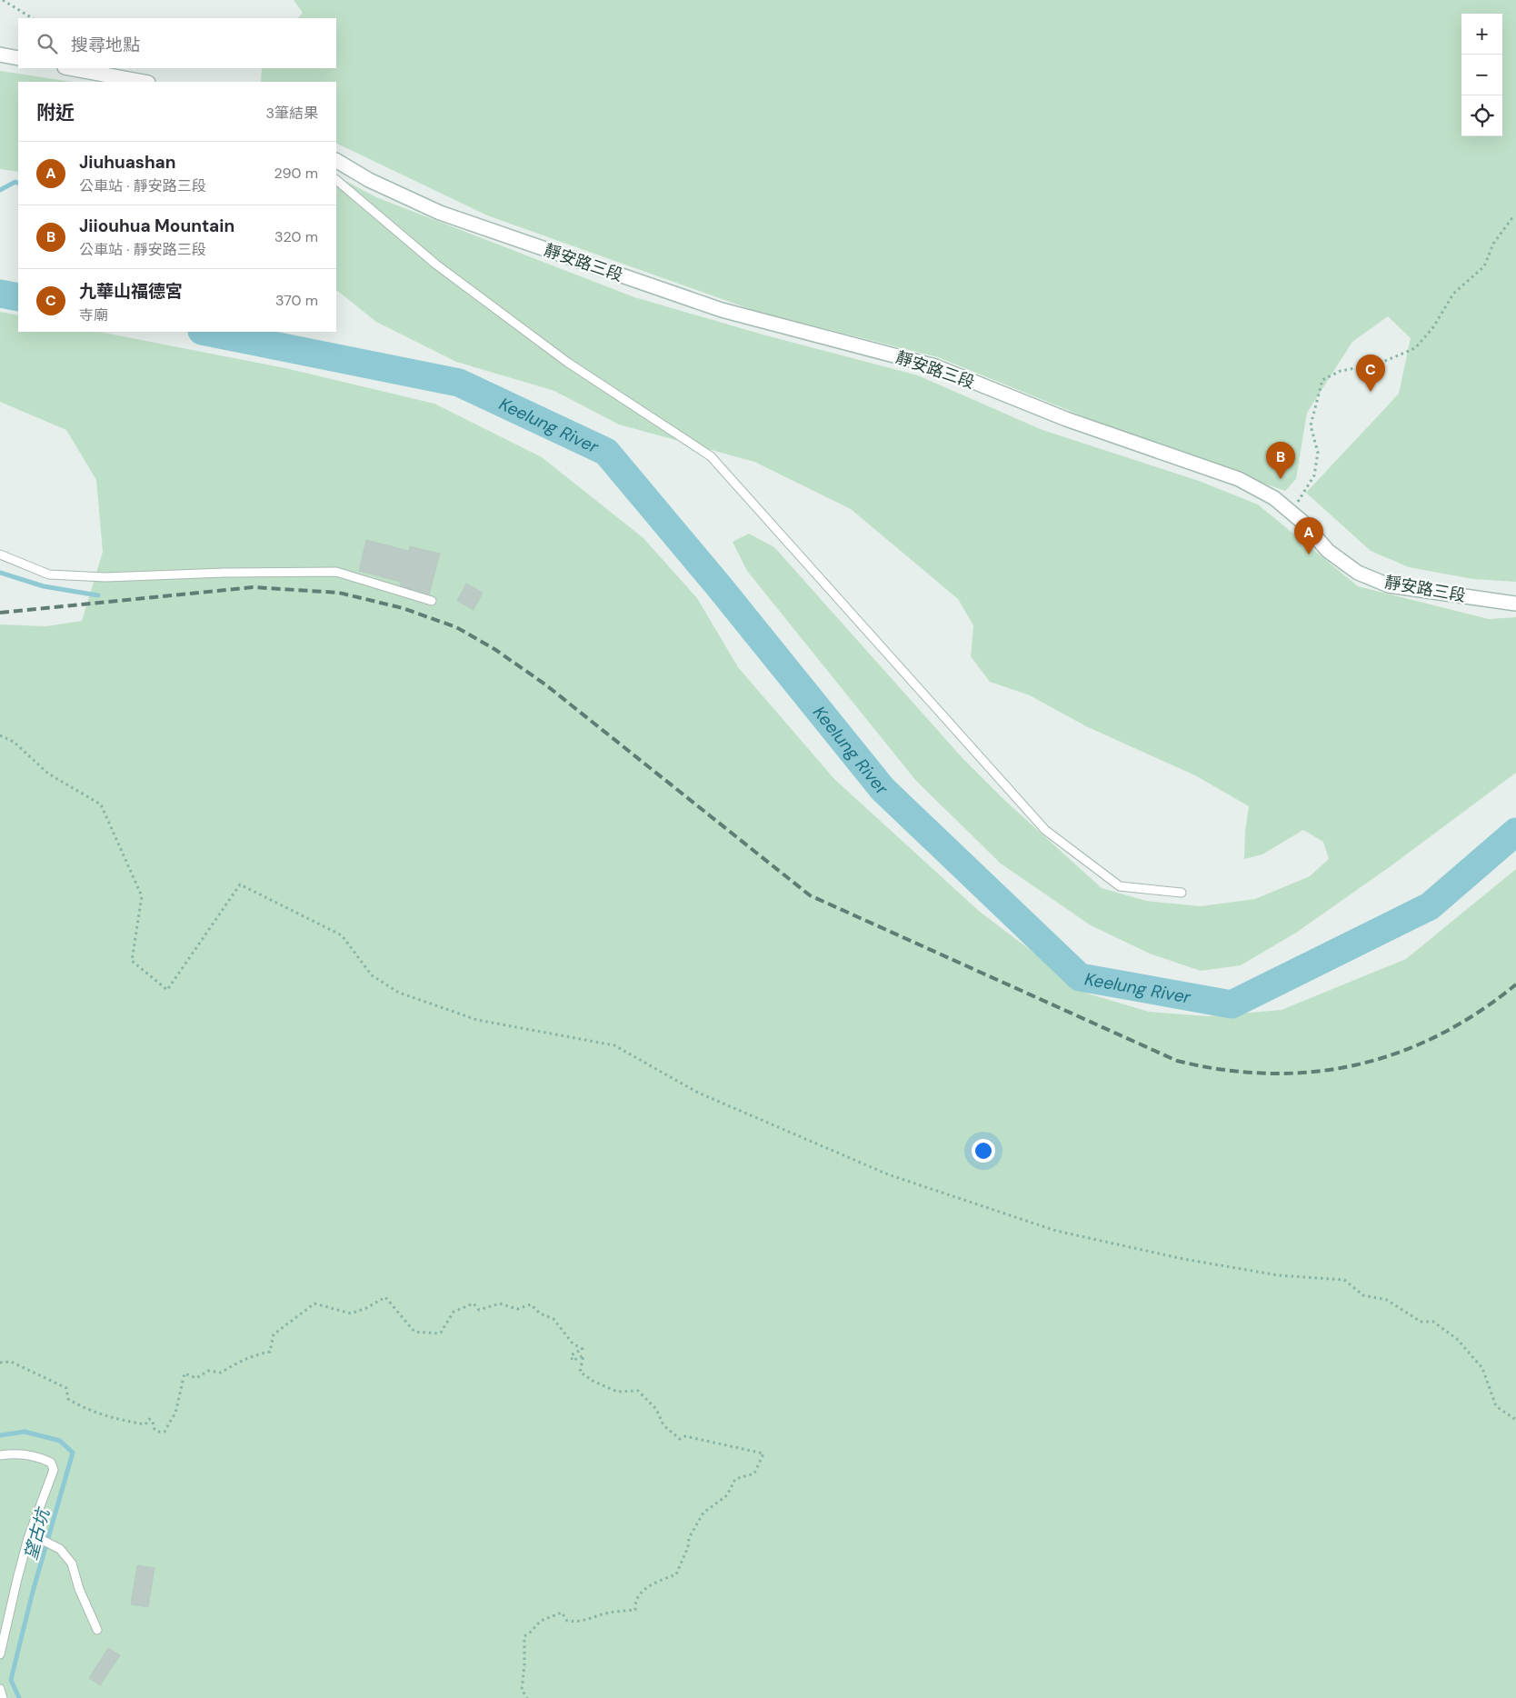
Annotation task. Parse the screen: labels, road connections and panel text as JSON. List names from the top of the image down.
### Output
{
  "streets": {
    "main road": ["靜安路三段"]
  },
  "water": ["Keelung River", "望古坑"],
  "page": {
    "map_buttons": ["+", "−"],
    "search": "搜尋地點",
    "heading": ["附近", "3筆結果"],
    "list": [
      {
        "mark": "A",
        "name": "Jiuhuashan",
        "note": "公車站 · 靜安路三段",
        "value": "290 m"
      },
      {
        "mark": "B",
        "name": "Jiiouhua Mountain",
        "note": "公車站 · 靜安路三段",
        "value": "320 m"
      },
      {
        "mark": "C",
        "name": "九華山福德宮",
        "note": "寺廟",
        "value": "370 m"
      }
    ],
    "pins": ["C", "B", "A"]
  }
}
